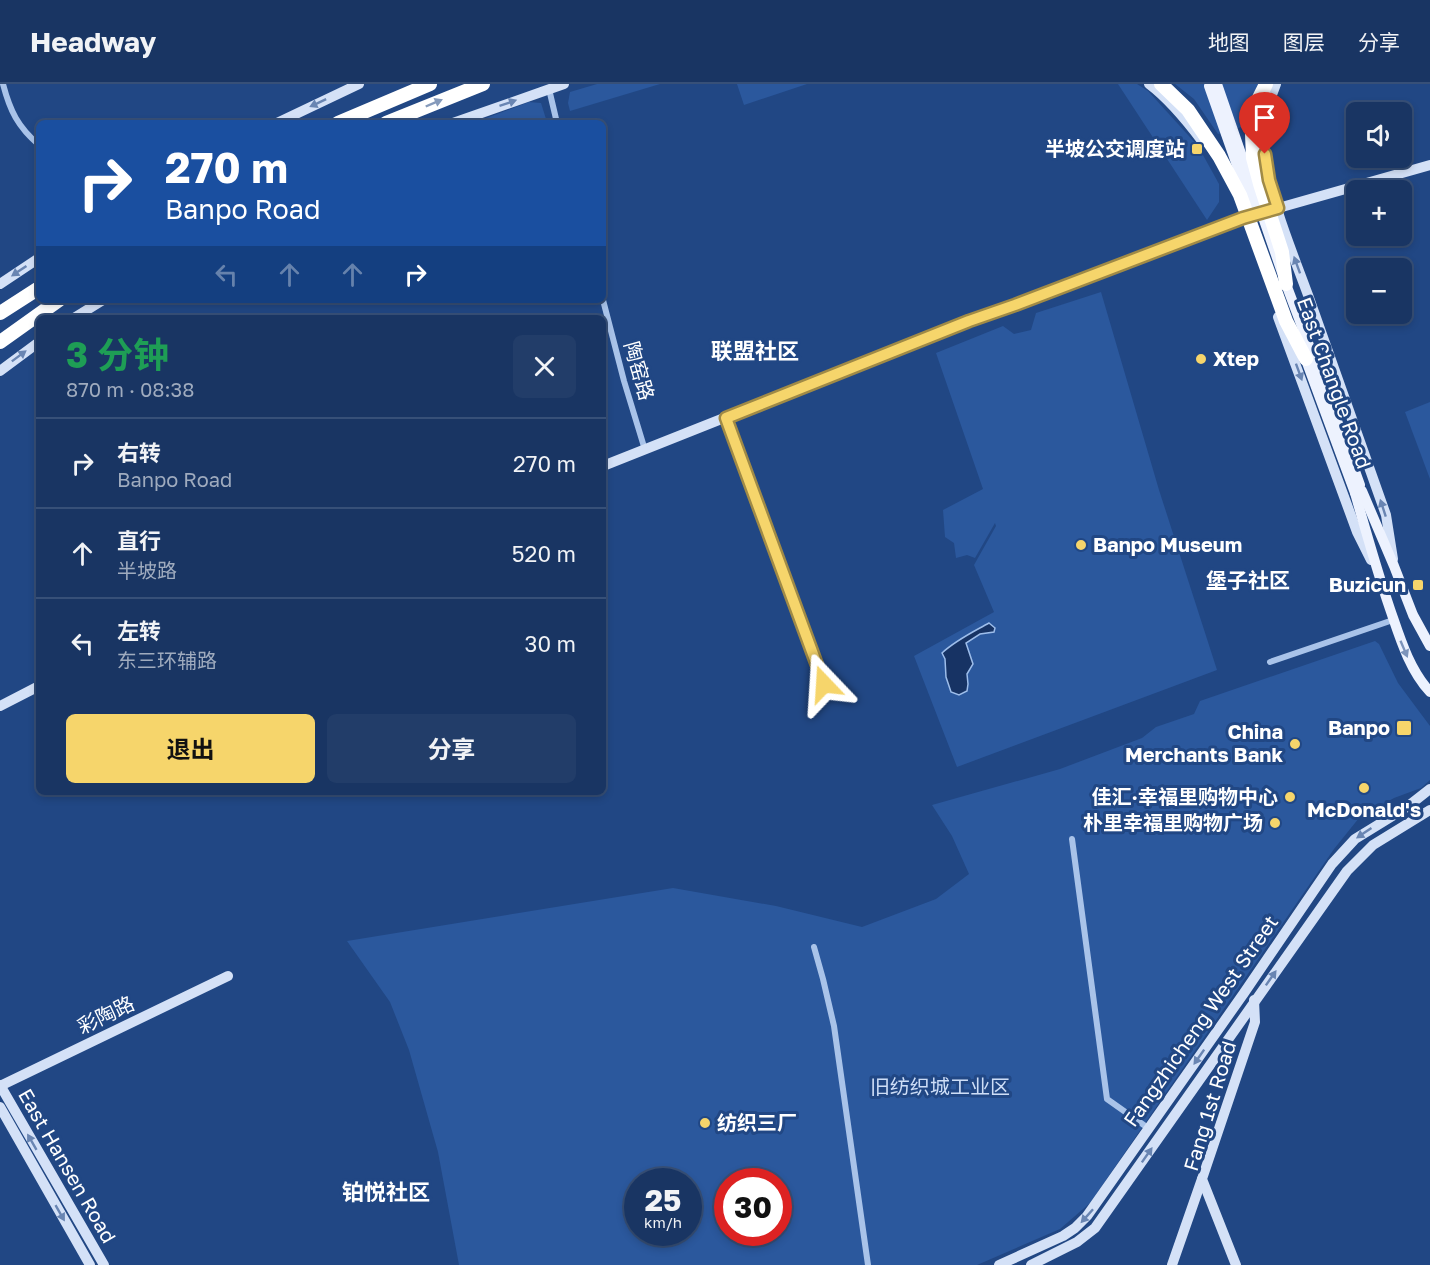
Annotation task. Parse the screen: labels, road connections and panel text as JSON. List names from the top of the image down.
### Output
{
  "streets": {
    "main road": [
      "East Changle Road",
      "彩陶路",
      "Fangzhicheng West Street",
      "Fang 1st Road",
      "East Hansen Road"
    ],
    "street": ["陶窑路"]
  },
  "crossings": [
    ["彩陶路", "East Hansen Road"],
    ["Fangzhicheng West Street", "Fang 1st Road"]
  ],
  "districts": ["联盟社区", "堡子社区", "铂悦社区"],
  "parks": ["旧纺织城工业区"],
  "places": {
    "transit": ["半坡公交调度站", "Buzicun", "Banpo"],
    "other": [
      "Xtep",
      "Banpo Museum",
      "China Merchants Bank",
      "McDonald's",
      "佳汇·幸福里购物中心",
      "朴里幸福里购物广场",
      "纺织三厂"
    ]
  },
  "page": {
    "header": "Headway",
    "nav": ["地图", "图层", "分享"],
    "map_buttons": ["+", "−"],
    "turn": ["270 m", "Banpo Road"],
    "heading": ["3 分钟", "870 m · 08:38"],
    "list": [
      {
        "name": "右转",
        "note": "Banpo Road",
        "value": "270 m"
      },
      {
        "name": "直行",
        "note": "半坡路",
        "value": "520 m"
      },
      {
        "name": "左转",
        "note": "东三环辅路",
        "value": "30 m"
      }
    ],
    "buttons": ["退出", "分享"],
    "speed": "25 km/h",
    "limit": "30"
  }
}
